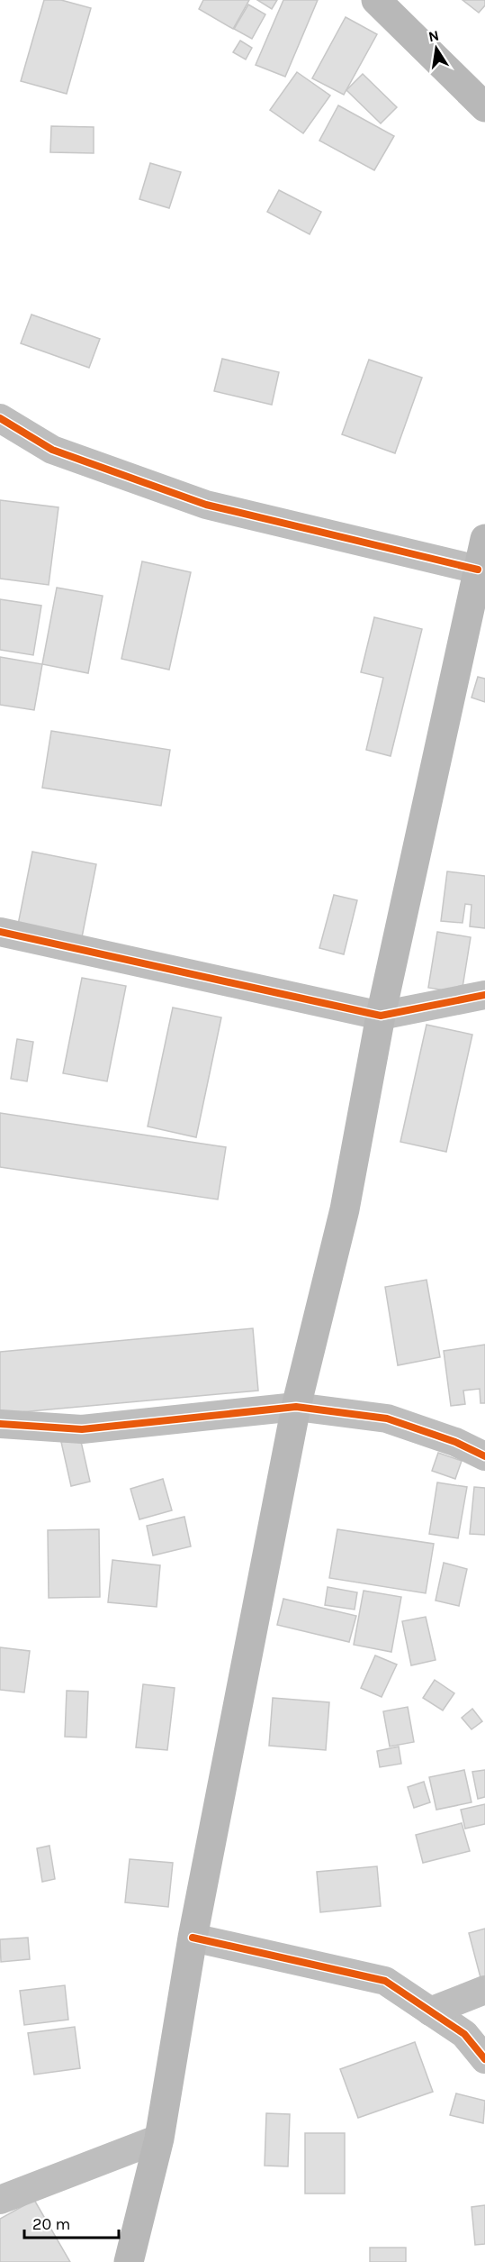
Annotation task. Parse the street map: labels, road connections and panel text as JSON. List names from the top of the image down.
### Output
{
  "scale_bar": "20 m",
  "north": "top"
}
